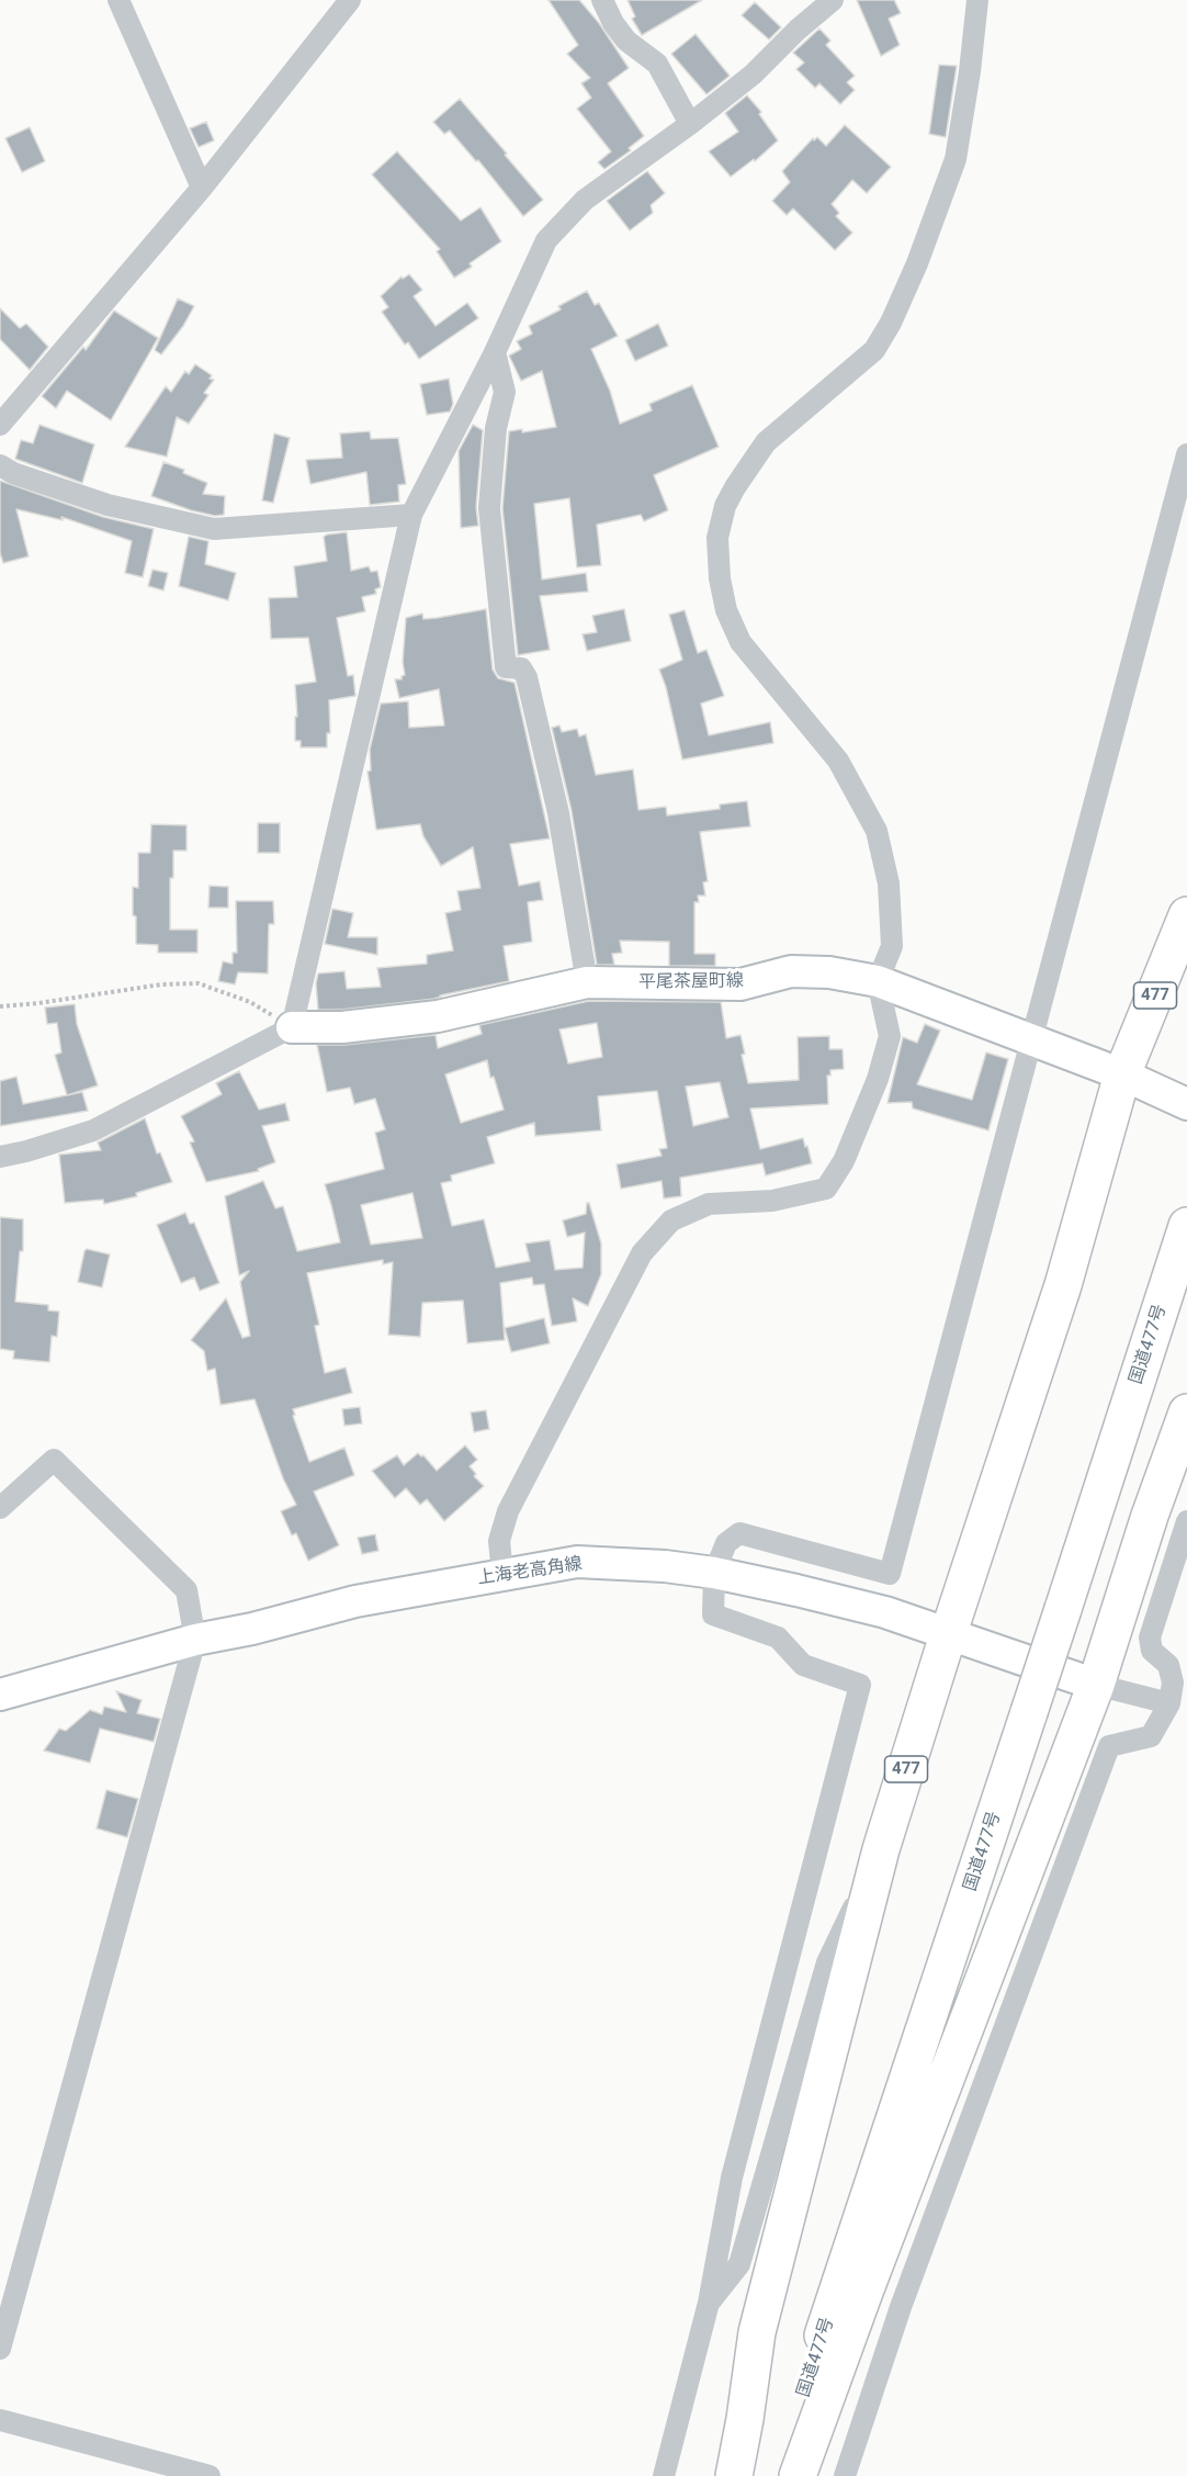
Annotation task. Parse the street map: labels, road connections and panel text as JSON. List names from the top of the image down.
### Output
{
  "streets": {
    "highway": ["477", "国道477号"],
    "main road": ["平尾茶屋町線", "上海老高角線"]
  },
  "crossings": [
    ["平尾茶屋町線", "477"],
    ["477", "上海老高角線"]
  ]
}
